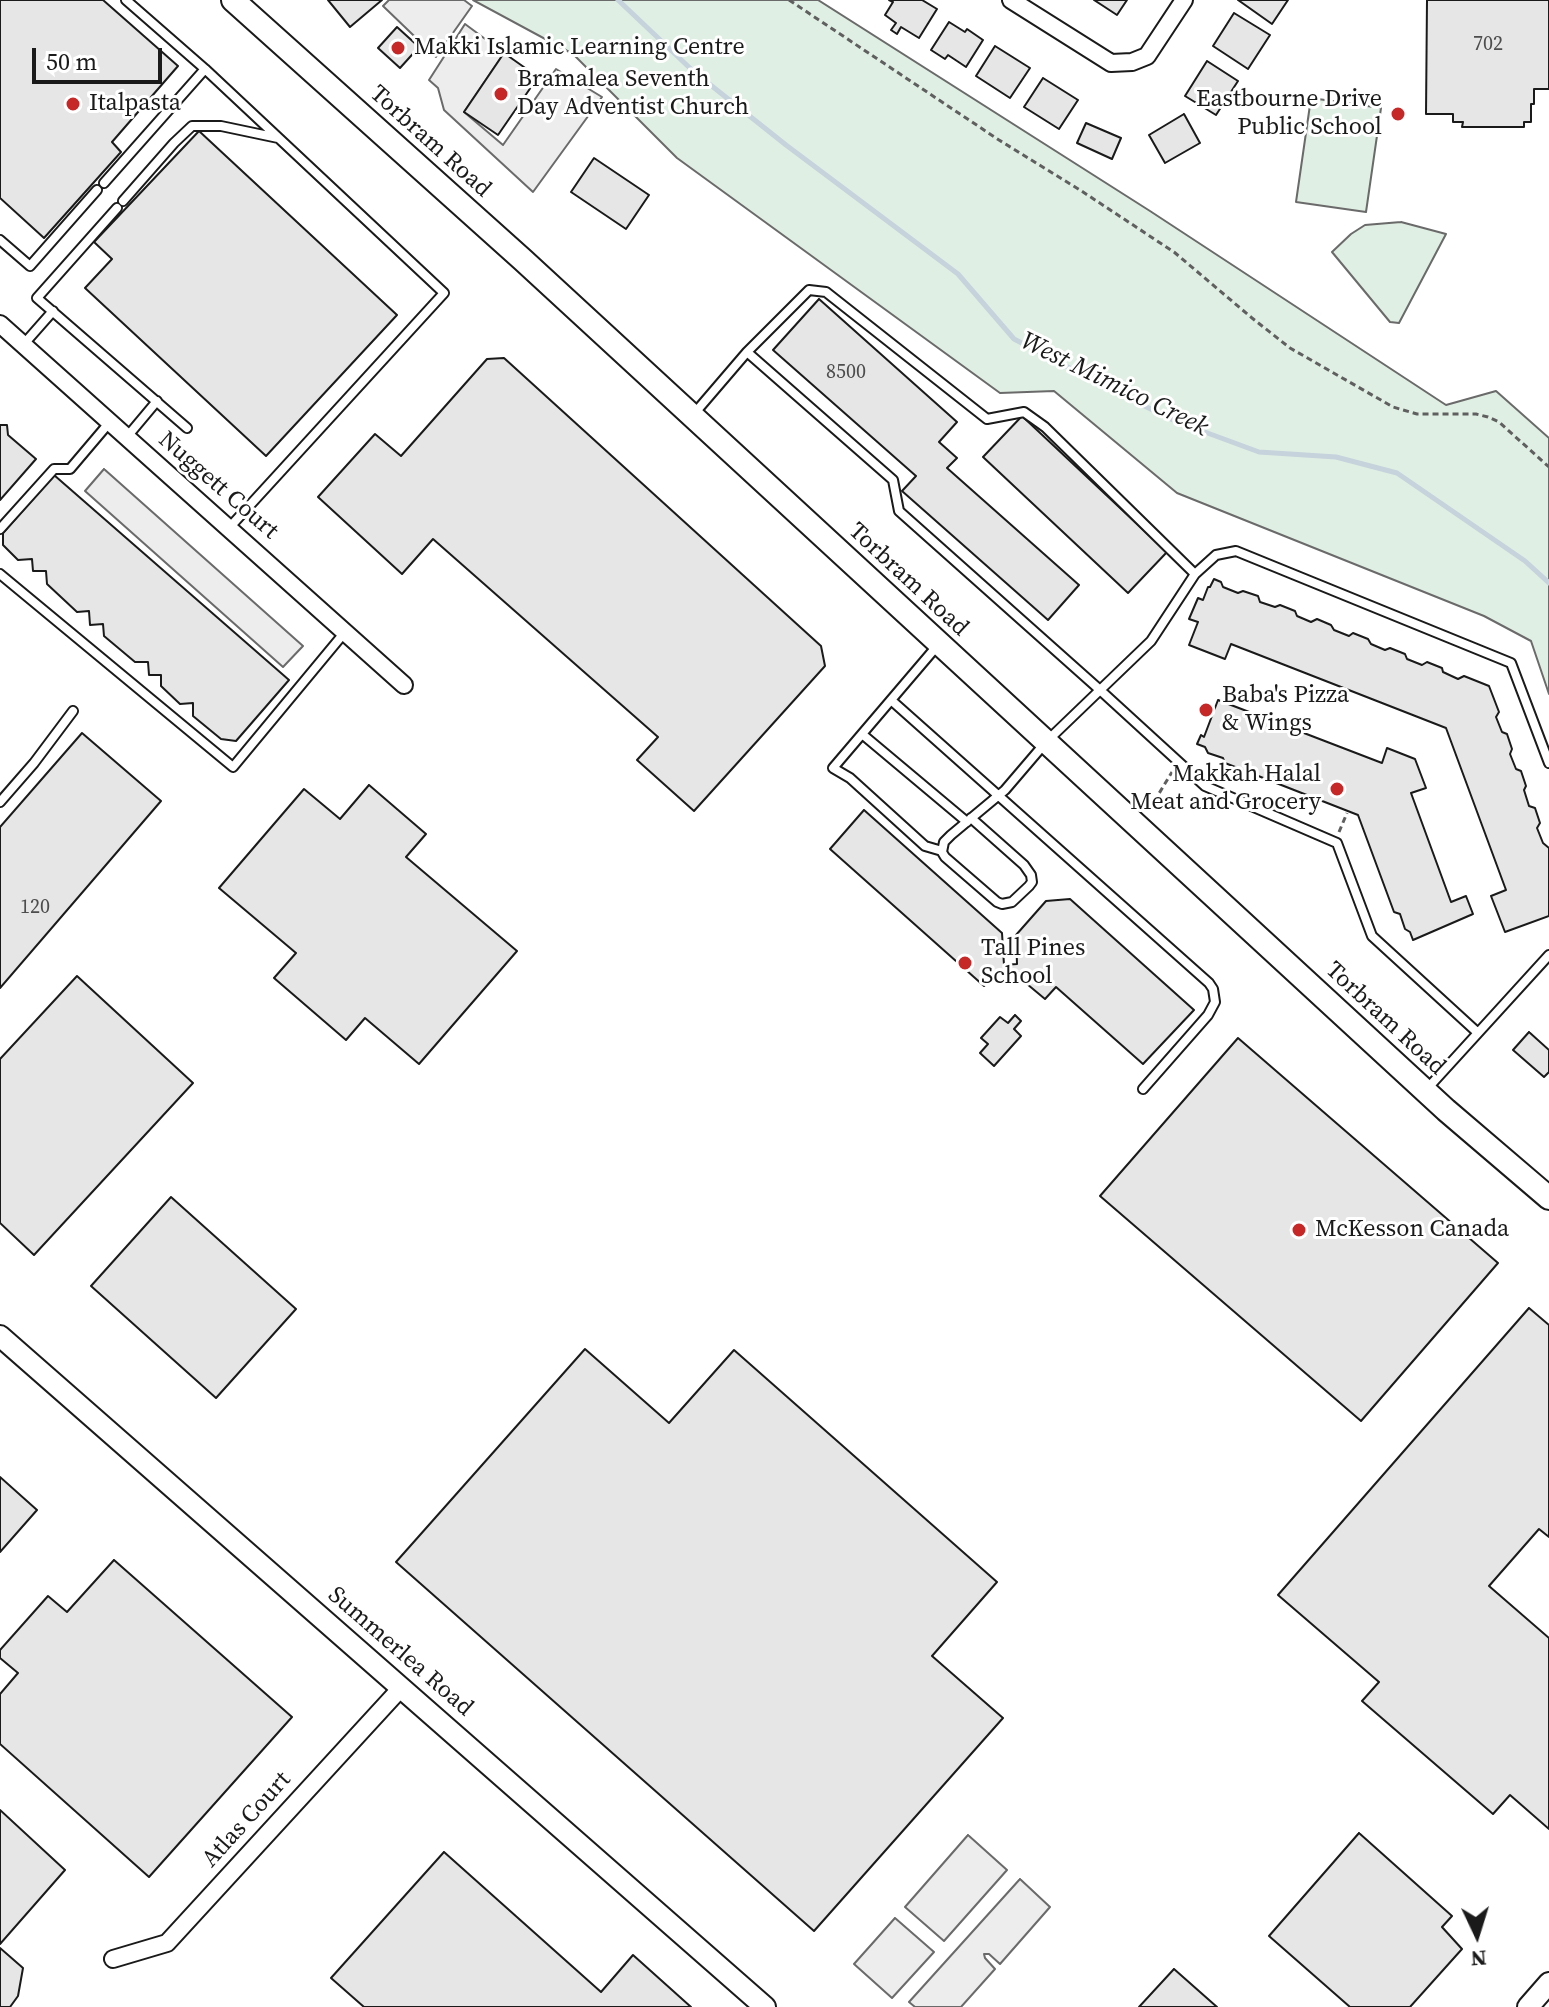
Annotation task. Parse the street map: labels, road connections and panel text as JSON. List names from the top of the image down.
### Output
{
  "streets": {
    "main road": ["Torbram Road"],
    "street": ["Nuggett Court", "Summerlea Road", "Atlas Court"]
  },
  "crossings": [
    ["Summerlea Road", "Atlas Court"]
  ],
  "water": ["West Mimico Creek"],
  "places": [
    "Makki Islamic Learning Centre",
    "Bramalea Seventh Day Adventist Church",
    "Italpasta",
    "Eastbourne Drive Public School",
    "Baba's Pizza & Wings",
    "Makkah Halal Meat and Grocery",
    "Tall Pines School",
    "McKesson Canada"
  ],
  "house_numbers": ["702", "8500", "120"],
  "scale_bar": "50 m",
  "north": "bottom"
}
